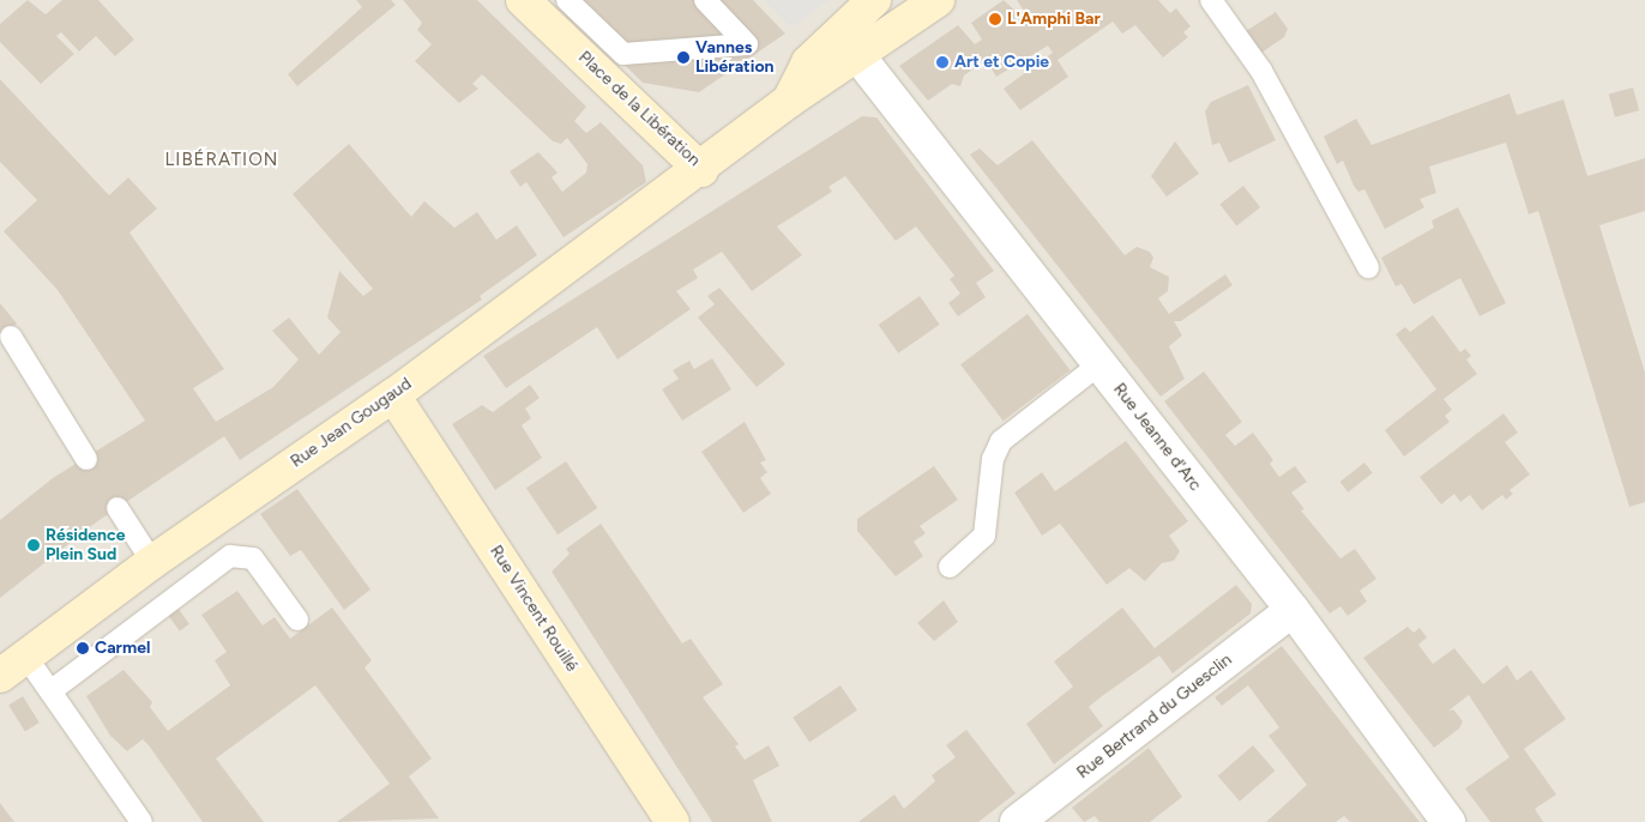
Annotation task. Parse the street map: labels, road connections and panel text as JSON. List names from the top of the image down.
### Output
{
  "streets": {
    "main road": ["Place de la Libération", "Rue Jean Gougaud", "Rue Vincent Rouillé"],
    "street": ["Rue Jeanne d'Arc", "Rue Bertrand du Guesclin"]
  },
  "crossings": [
    ["Place de la Libération", "Rue Jean Gougaud"],
    ["Place de la Libération", "Rue Jeanne d'Arc"],
    ["Rue Jean Gougaud", "Rue Vincent Rouillé"],
    ["Rue Jeanne d'Arc", "Rue Bertrand du Guesclin"]
  ],
  "districts": ["LIBÉRATION"],
  "places": [
    "L'Amphi Bar",
    "Vannes Libération",
    "Art et Copie",
    "Résidence Plein Sud",
    "Carmel"
  ]
}
